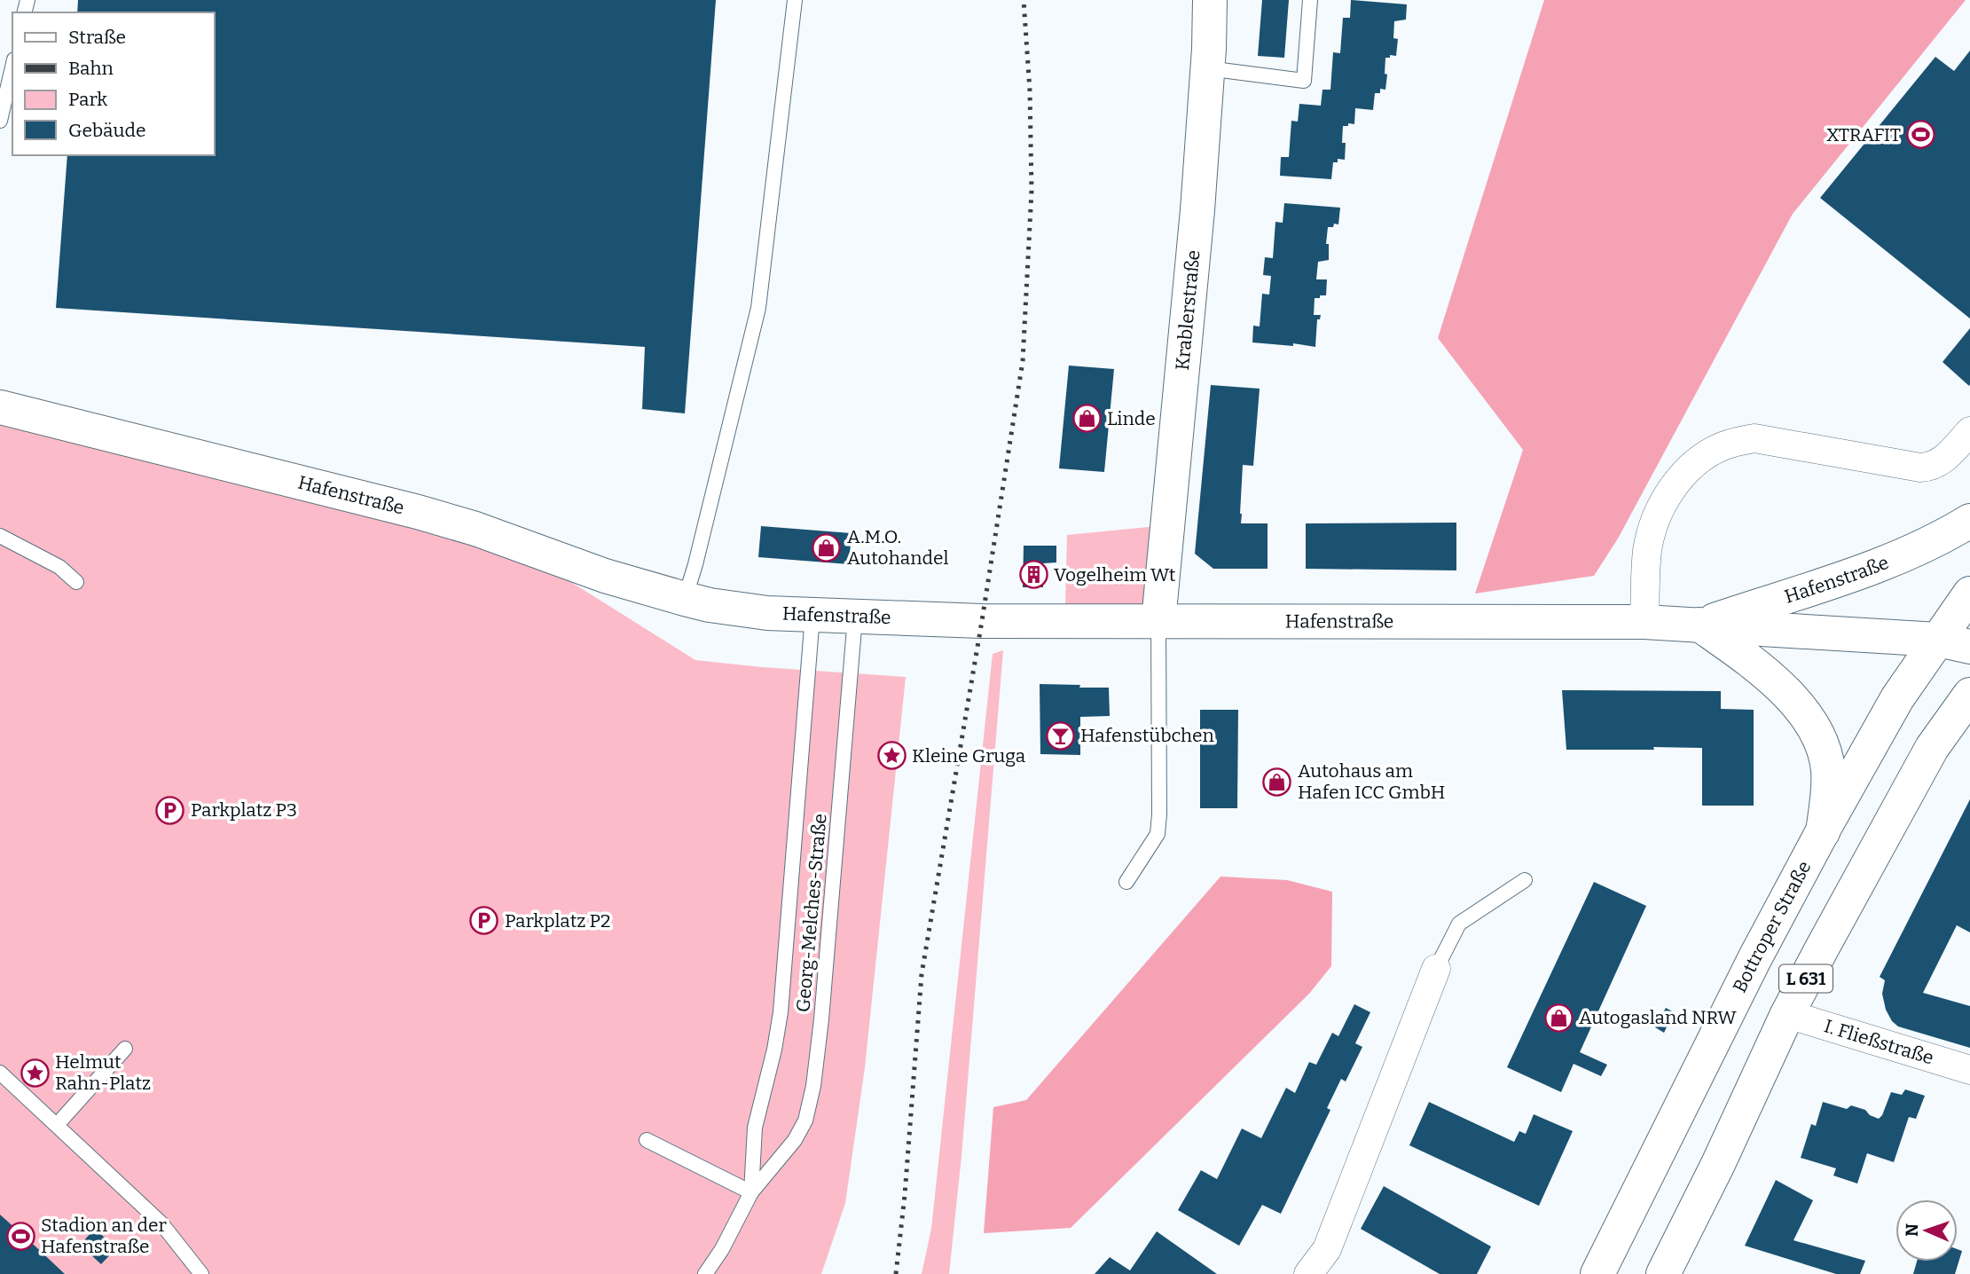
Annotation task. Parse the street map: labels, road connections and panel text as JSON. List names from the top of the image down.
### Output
{
  "streets": {
    "main road": [
      "Krablerstraße",
      "Hafenstraße",
      "Bottroper Straße",
      "L 631"
    ],
    "street": ["I. Fließstraße"],
    "lane": ["Georg-Melches-Straße"]
  },
  "crossings": [
    ["Krablerstraße", "Hafenstraße"],
    ["Hafenstraße", "Georg-Melches-Straße"],
    ["Hafenstraße", "Bottroper Straße"],
    ["L 631", "I. Fließstraße"]
  ],
  "places": {
    "sports": ["XTRAFIT", "Stadion an der Hafenstraße"],
    "shop": [
      "Linde",
      "A.M.O. Autohandel",
      "Autohaus am Hafen ICC GmbH",
      "Autogasland NRW"
    ],
    "building": ["Vogelheim Wt"],
    "bar": ["Hafenstübchen"],
    "place": ["Kleine Gruga", "Helmut Rahn-Platz"],
    "parking": ["Parkplatz P3", "Parkplatz P2"]
  },
  "legend": [
    "Straße",
    "Bahn",
    "Park",
    "Gebäude"
  ],
  "north": "left"
}
